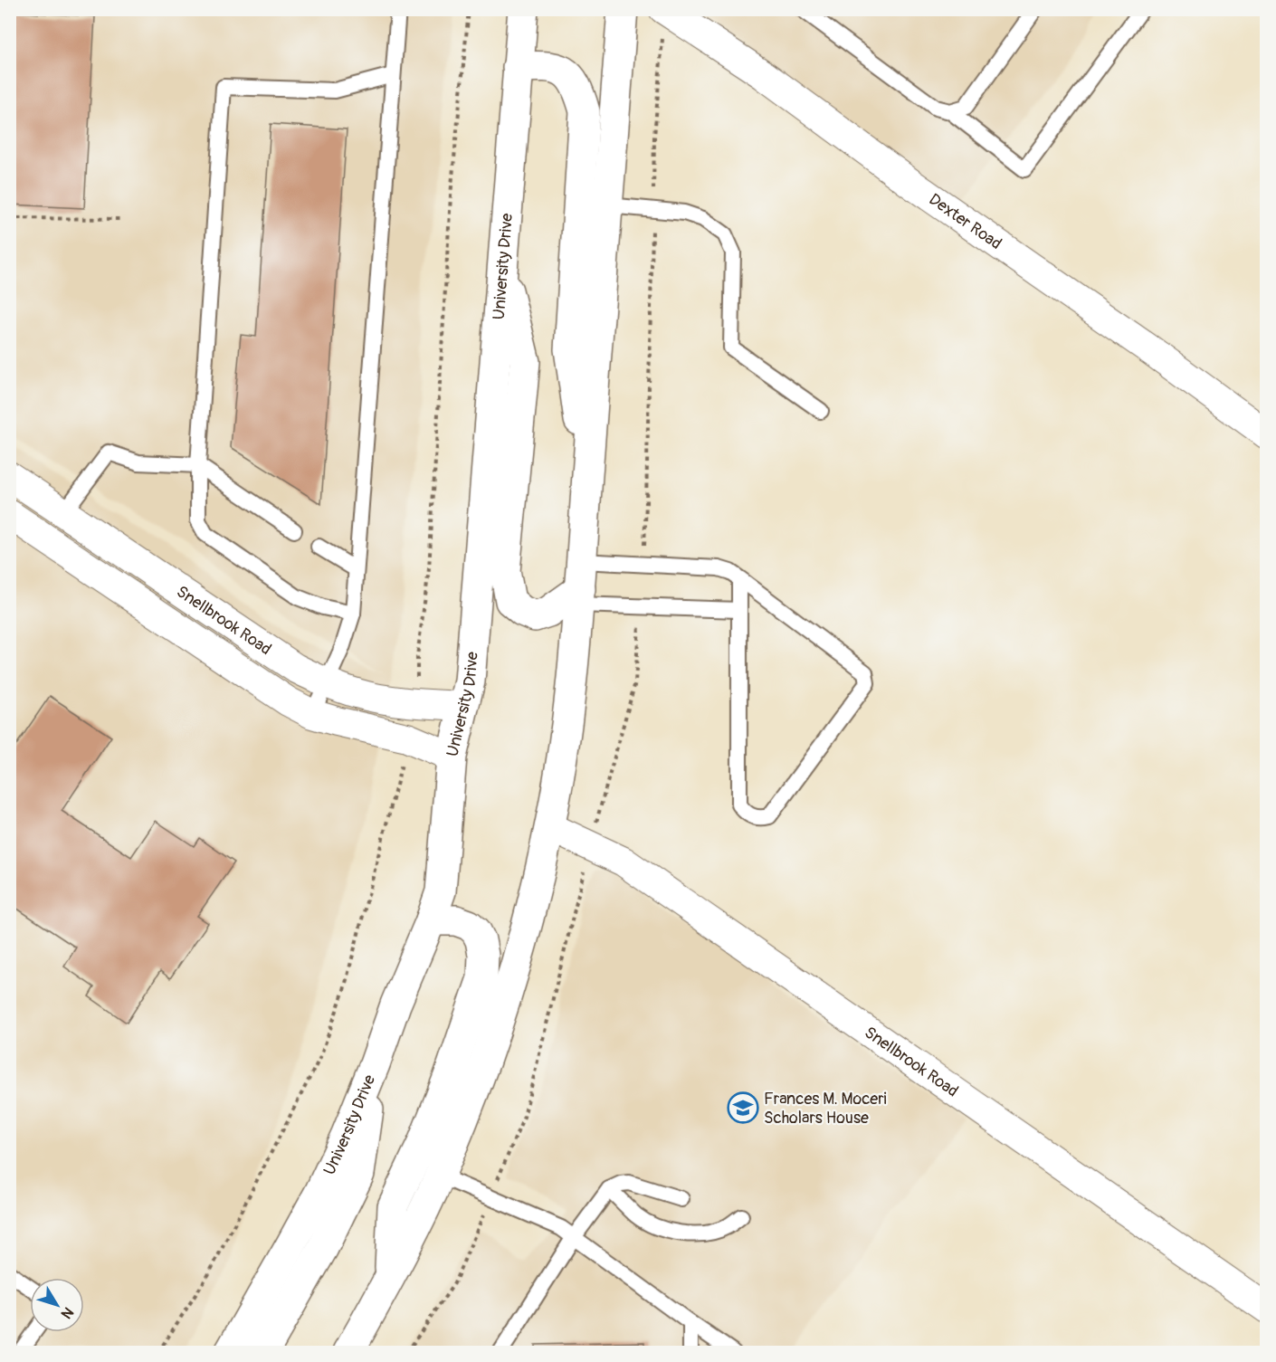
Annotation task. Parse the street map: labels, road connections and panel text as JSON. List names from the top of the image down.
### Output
{
  "streets": {
    "main road": ["University Drive"],
    "street": ["Dexter Road", "Snellbrook Road"]
  },
  "crossings": [
    ["University Drive", "Snellbrook Road"]
  ],
  "places": {
    "school or university": ["Frances M. Moceri Scholars House"]
  },
  "north": "bottom right"
}
